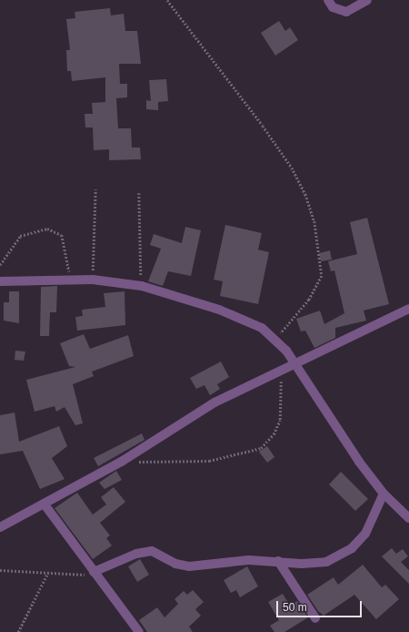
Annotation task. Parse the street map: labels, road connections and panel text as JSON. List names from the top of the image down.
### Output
{
  "scale_bar": "50 m"
}
